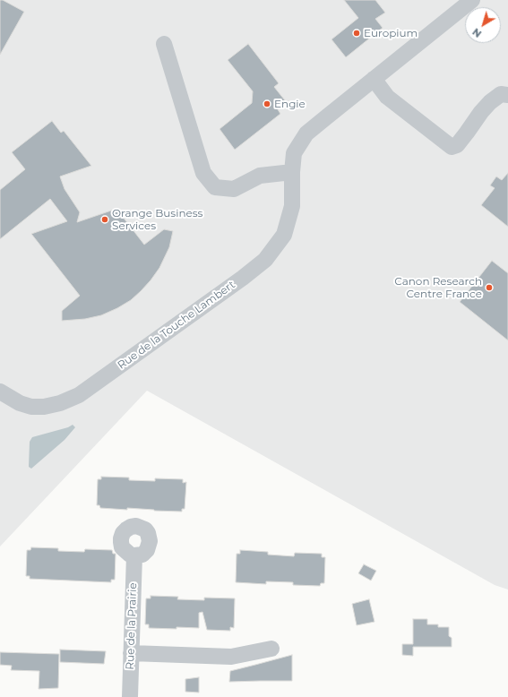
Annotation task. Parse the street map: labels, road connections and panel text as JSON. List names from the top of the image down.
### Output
{
  "streets": {
    "street": ["Rue de la Touche Lambert", "Rue de la Prairie"]
  },
  "places": [
    "Europium",
    "Engie",
    "Orange Business Services",
    "Canon Research Centre France"
  ],
  "north": "bottom left"
}
